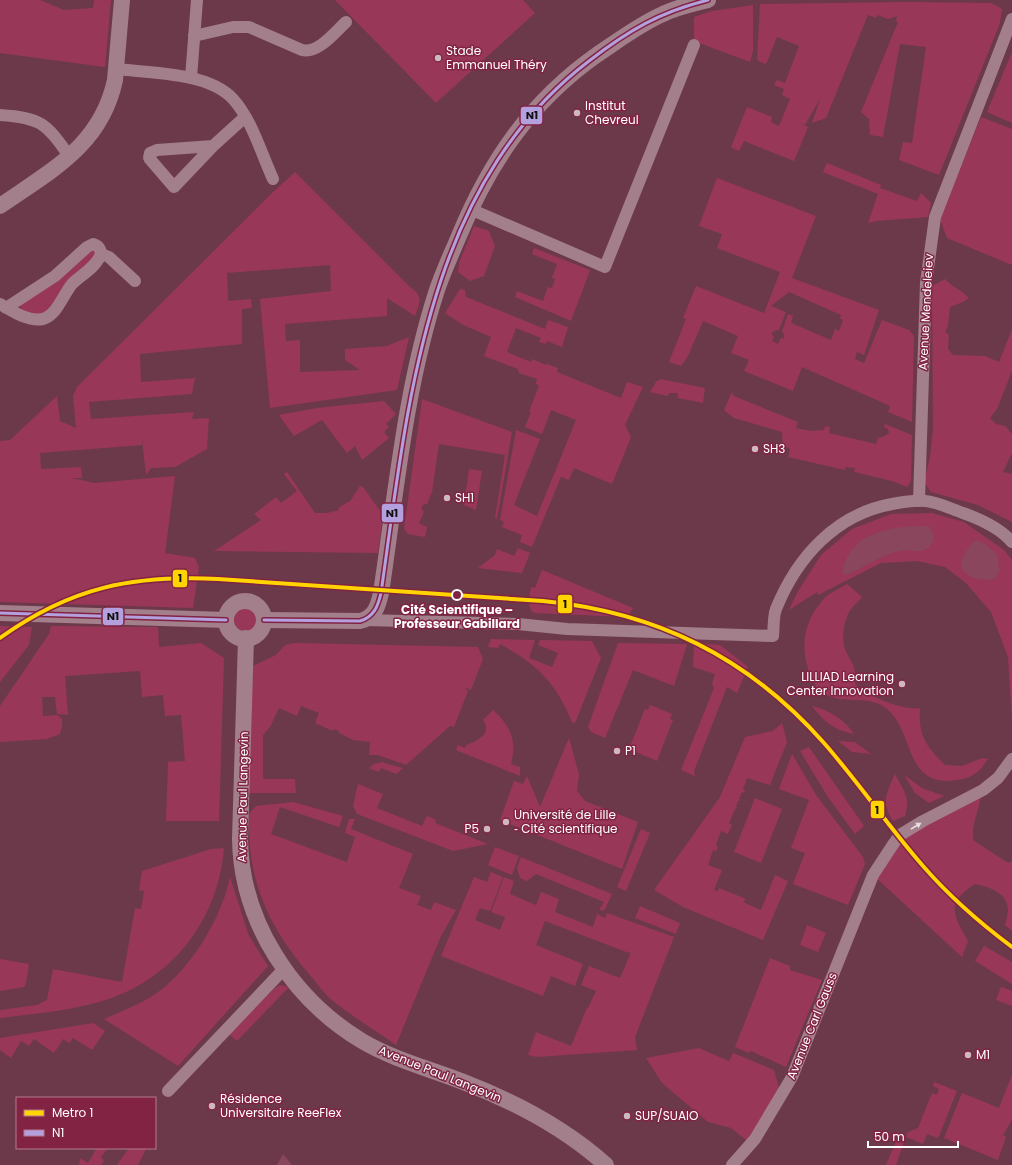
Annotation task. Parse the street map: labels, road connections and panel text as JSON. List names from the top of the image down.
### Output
{
  "streets": {
    "street": ["Avenue Mendeleiev", "Avenue Paul Langevin", "Avenue Carl Gauss"]
  },
  "one_way": ["Avenue Carl Gauss"],
  "places": [
    "Stade Emmanuel Théry",
    "Institut Chevreul",
    "SH3",
    "SH1",
    "Cité Scientifique – Professeur Gabillard",
    "LILLIAD Learning Center Innovation",
    "P1",
    "Université de Lille ‐ Cité scientifique",
    "P5",
    "M1",
    "Résidence Universitaire ReeFlex",
    "SUP/SUAIO"
  ],
  "lines": ["transit line N1", "metro line 1"],
  "legend": ["Metro 1", "N1"],
  "scale_bar": "50 m"
}
